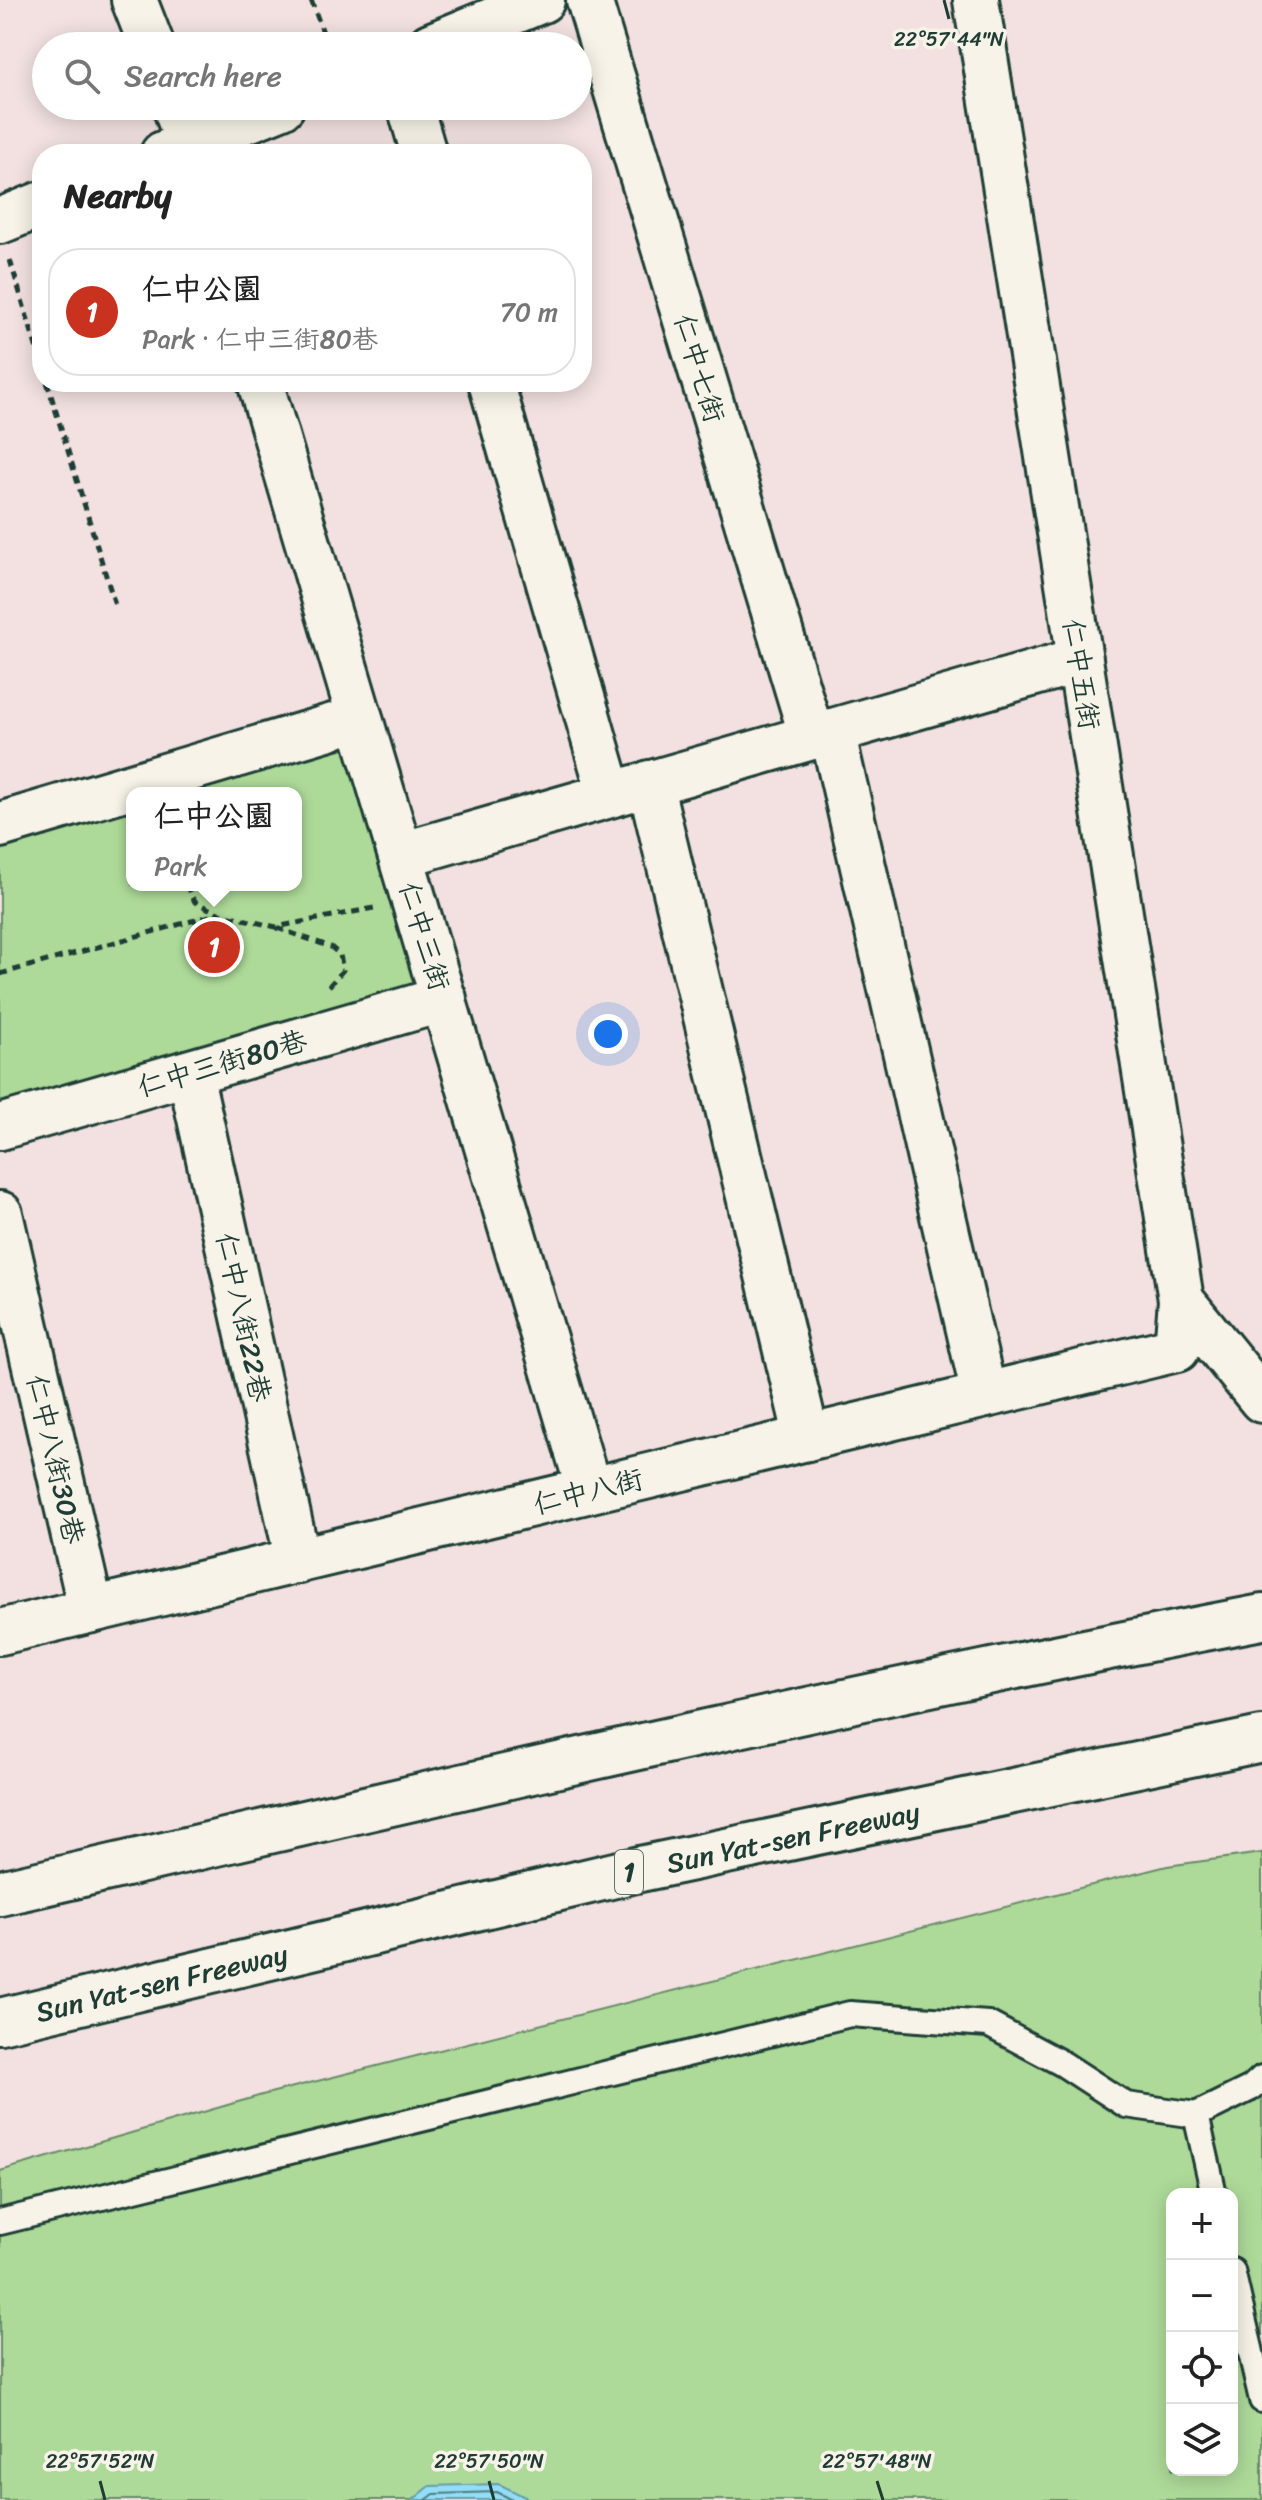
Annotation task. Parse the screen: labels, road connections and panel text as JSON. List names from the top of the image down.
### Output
{
  "streets": {
    "main road": [
      "仁中七街",
      "仁中五街",
      "仁中三街",
      "仁中三街80巷",
      "仁中八街22巷",
      "仁中八街30巷",
      "仁中八街",
      "Sun Yat-sen Freeway",
      "1"
    ]
  },
  "crossings": [
    ["仁中七街", "仁中八街"],
    ["仁中五街", "仁中八街"],
    ["仁中三街", "仁中三街80巷"],
    ["仁中三街", "仁中八街"],
    ["仁中三街80巷", "仁中八街22巷"],
    ["仁中八街22巷", "仁中八街"],
    ["仁中八街30巷", "仁中八街"]
  ],
  "page": {
    "search": "Search here",
    "heading": "Nearby",
    "list": [
      {
        "mark": "1",
        "name": "仁中公園",
        "note": "Park · 仁中三街80巷",
        "value": "70 m"
      }
    ],
    "popup": ["仁中公園", "Park"],
    "pins": "1",
    "map_buttons": ["+", "−"]
  },
  "coordinates": [
    "22°57'44\"N",
    "22°57'52\"N",
    "22°57'50\"N",
    "22°57'48\"N"
  ]
}
